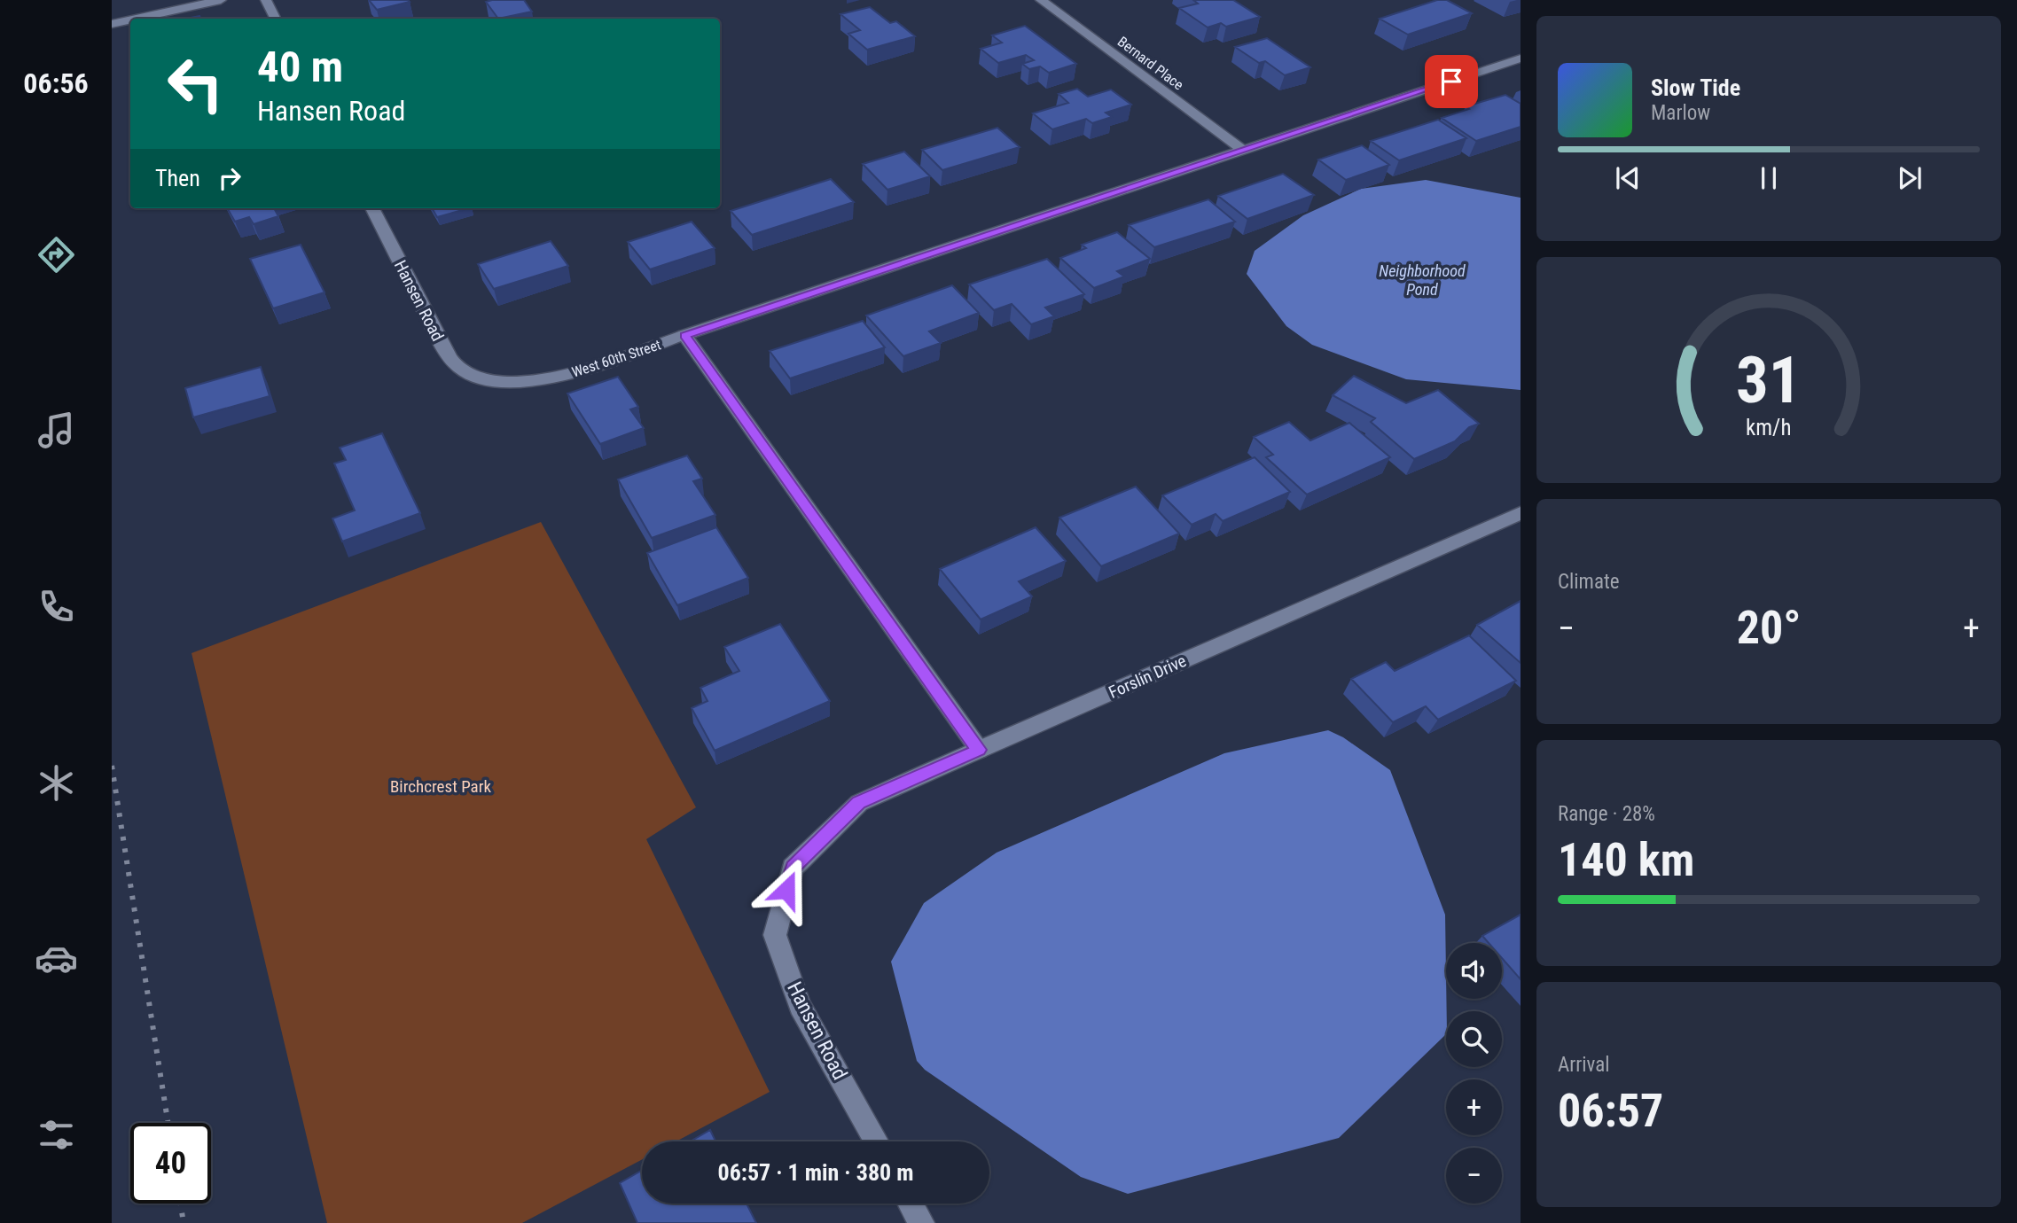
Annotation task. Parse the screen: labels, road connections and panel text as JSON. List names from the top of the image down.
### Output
{
  "streets": {
    "street": [
      "Bernard Place",
      "Hansen Road",
      "West 60th Street",
      "Forslin Drive"
    ]
  },
  "crossings": [
    ["Bernard Place", "West 60th Street"],
    ["Hansen Road", "West 60th Street"],
    ["Hansen Road", "Forslin Drive"]
  ],
  "water": ["Neighborhood Pond"],
  "parks": ["Birchcrest Park"],
  "page": {
    "tabs": "06:56",
    "turn": ["40 m", "Hansen Road"],
    "song": ["Slow Tide", "Marlow"],
    "then": "Then",
    "tile": [
      "Climate",
      ["Range · 28%", "140 km"],
      ["Arrival", "06:57"]
    ],
    "heat": ["−", "20°", "+"],
    "map_buttons": ["+", "−"],
    "limit": "40",
    "trip": "06:57 · 1 min · 380 m",
    "gauge": ["31", "km/h"]
  }
}
